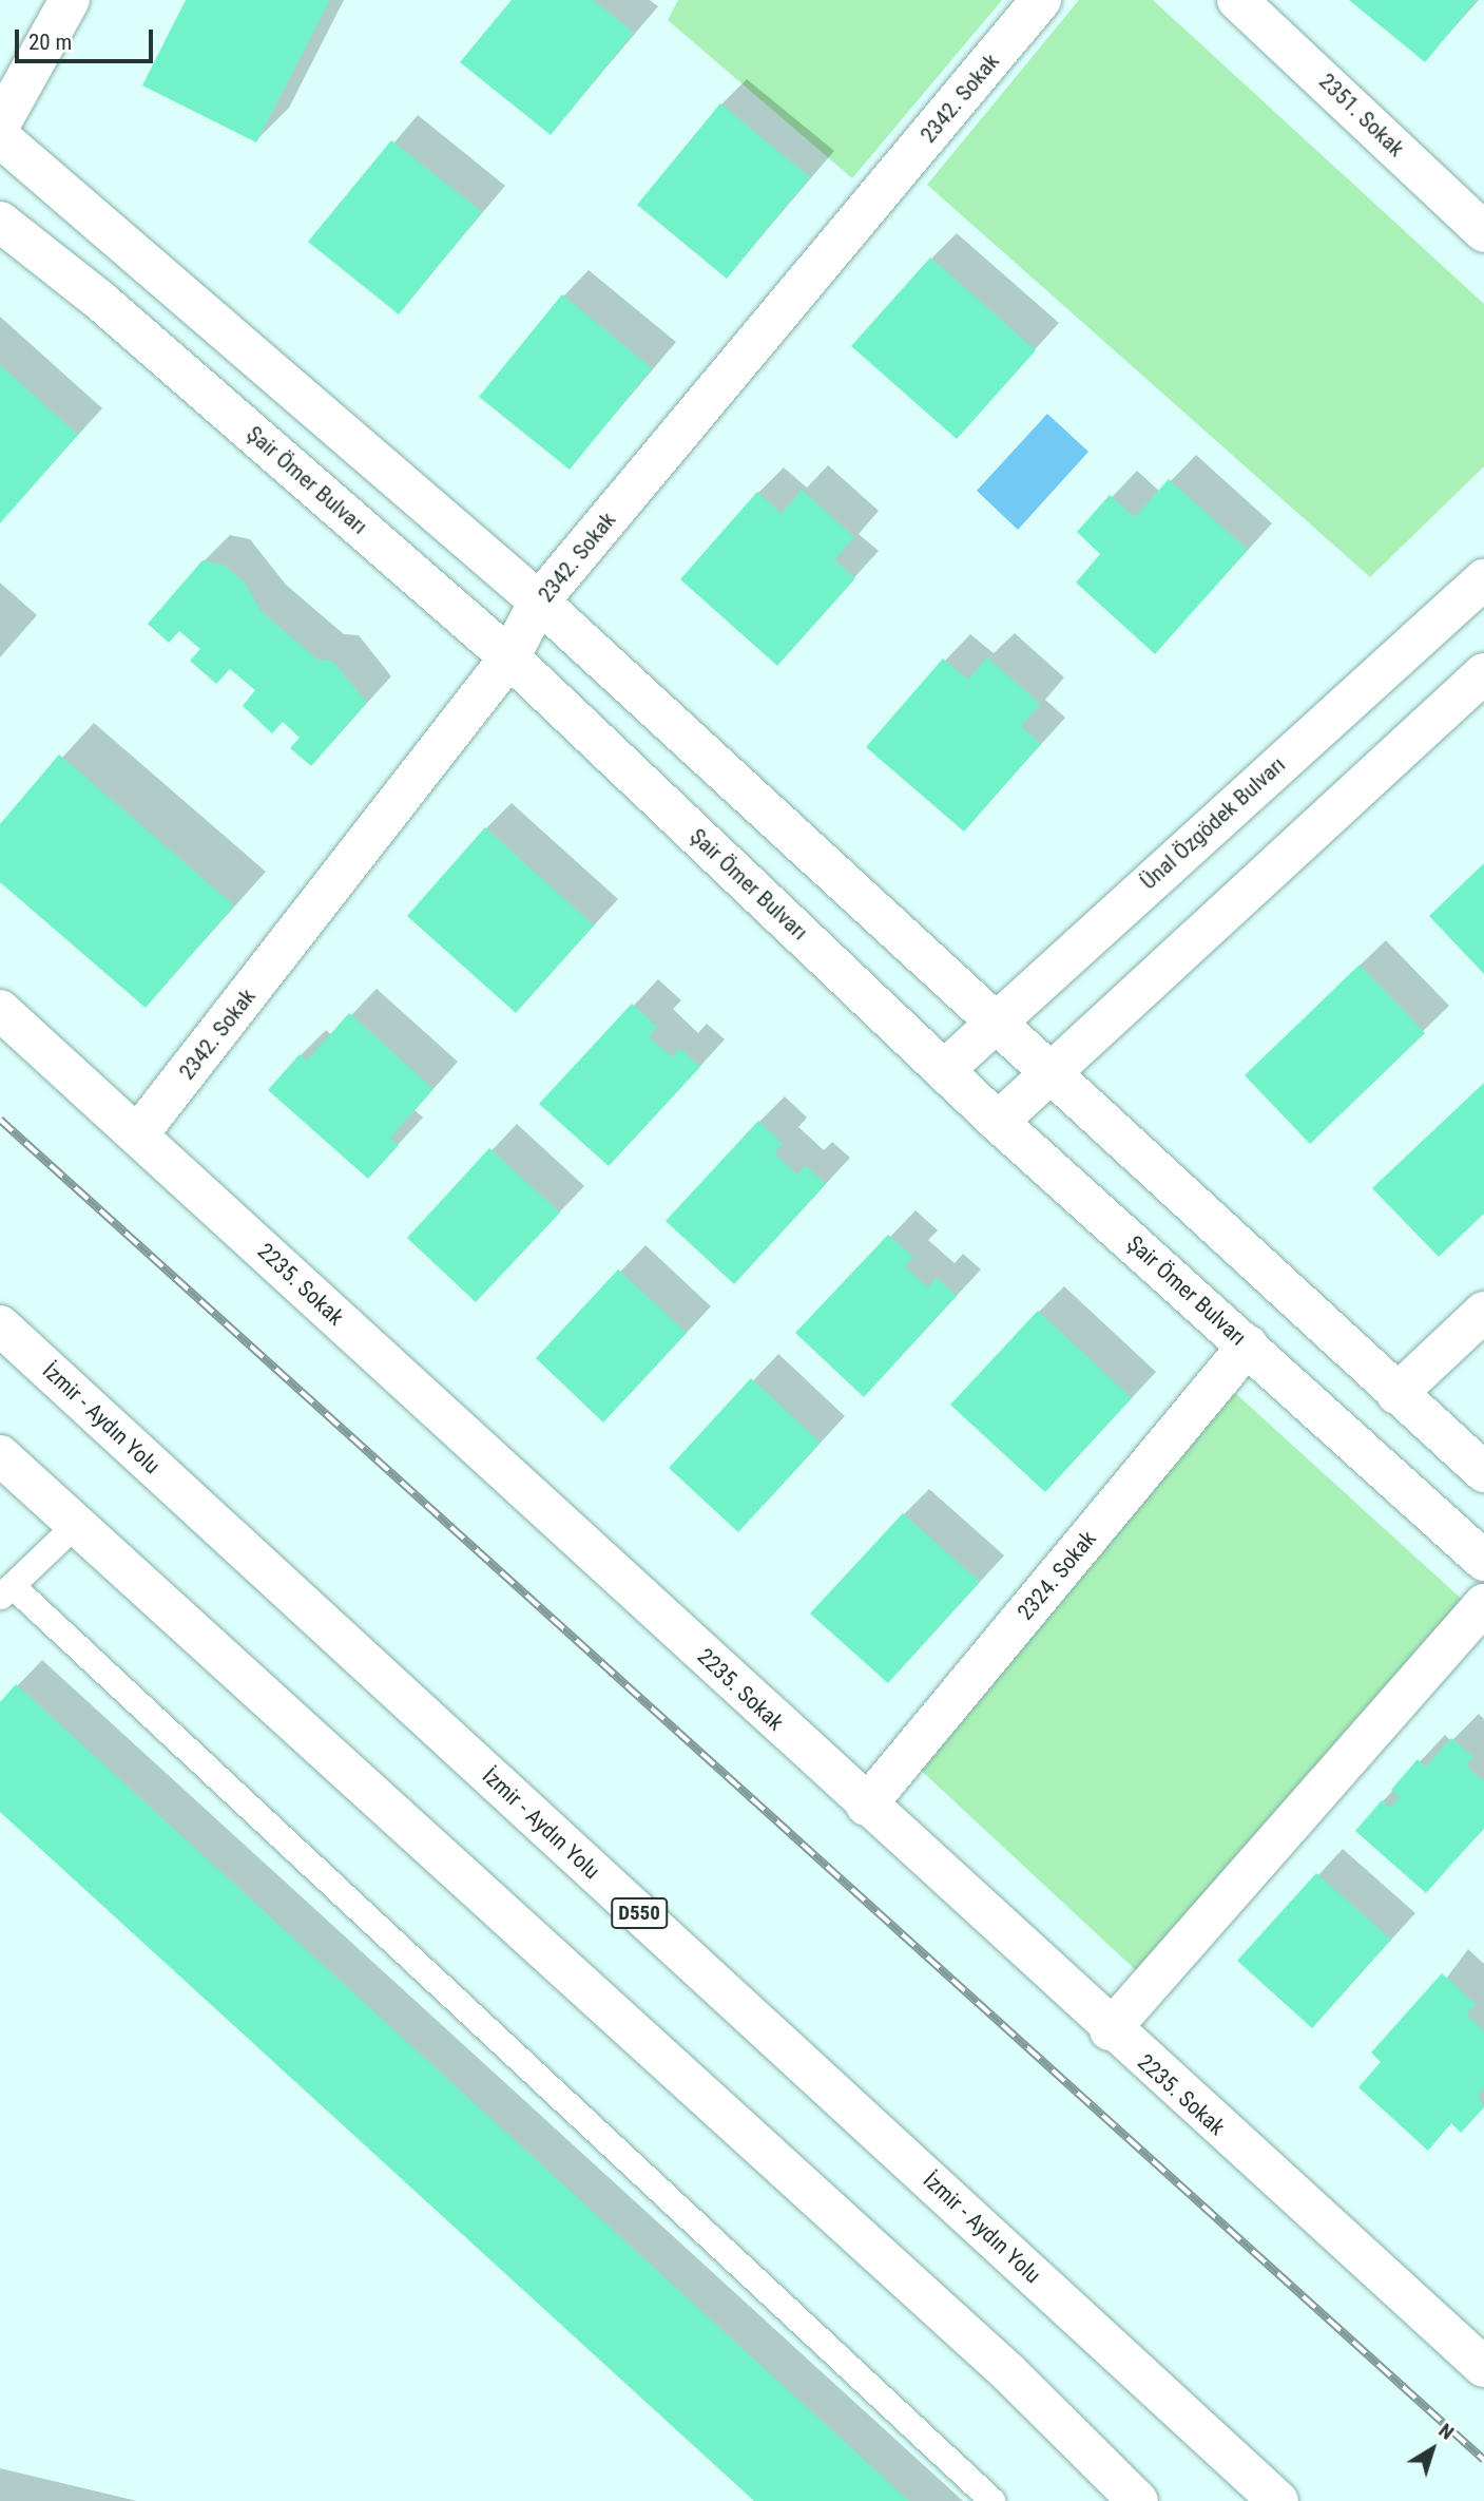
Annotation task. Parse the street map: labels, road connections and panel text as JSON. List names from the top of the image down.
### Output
{
  "streets": {
    "main road": [
      "2342. Sokak",
      "2351. Sokak",
      "Şair Ömer Bulvarı",
      "Ünal Özgödek Bulvarı",
      "2235. Sokak",
      "İzmir - Aydın Yolu",
      "2324. Sokak",
      "D550"
    ]
  },
  "crossings": [
    ["2342. Sokak", "Şair Ömer Bulvarı"],
    ["2342. Sokak", "2235. Sokak"],
    ["Şair Ömer Bulvarı", "Ünal Özgödek Bulvarı"],
    ["Şair Ömer Bulvarı", "2324. Sokak"],
    ["2235. Sokak", "2324. Sokak"]
  ],
  "scale_bar": "20 m",
  "north": "top right"
}
